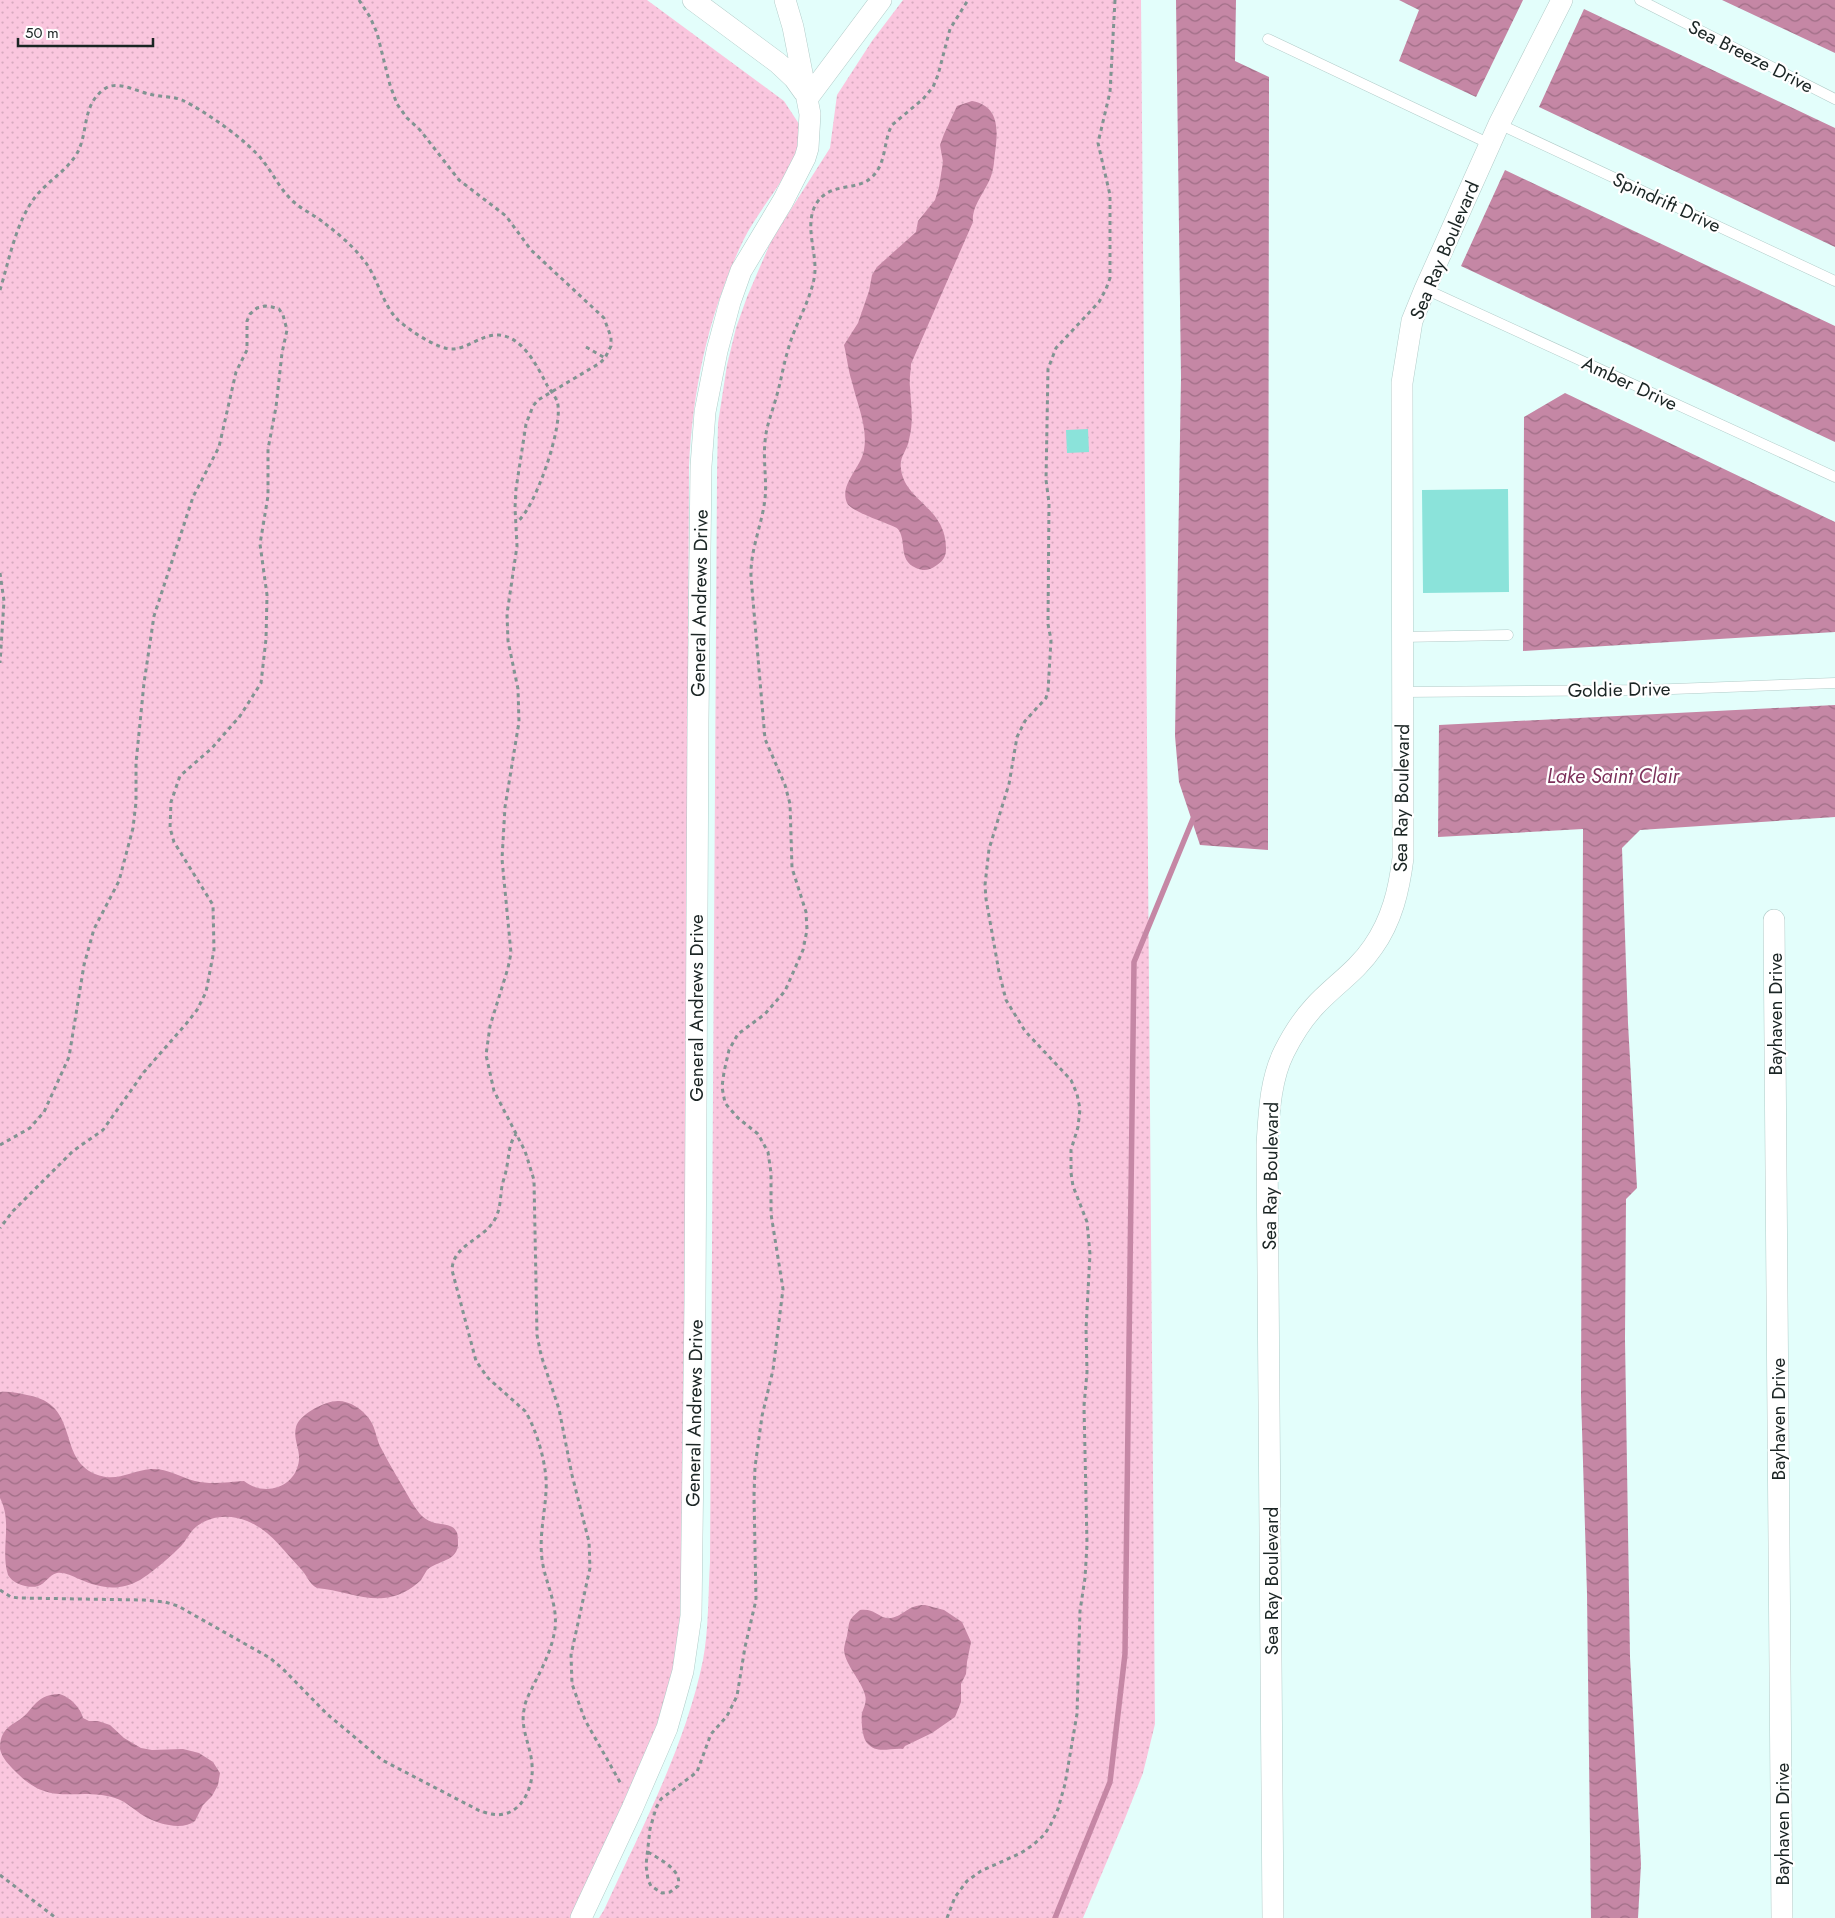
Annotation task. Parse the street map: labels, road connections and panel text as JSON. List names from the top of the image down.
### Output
{
  "streets": {
    "street": ["Sea Ray Boulevard", "General Andrews Drive", "Bayhaven Drive"],
    "lane": [
      "Sea Breeze Drive",
      "Spindrift Drive",
      "Amber Drive",
      "Goldie Drive"
    ]
  },
  "crossings": [
    ["Spindrift Drive", "Sea Ray Boulevard"],
    ["Sea Ray Boulevard", "Amber Drive"],
    ["Sea Ray Boulevard", "Goldie Drive"]
  ],
  "water": ["Lake Saint Clair"],
  "scale_bar": "50 m"
}
